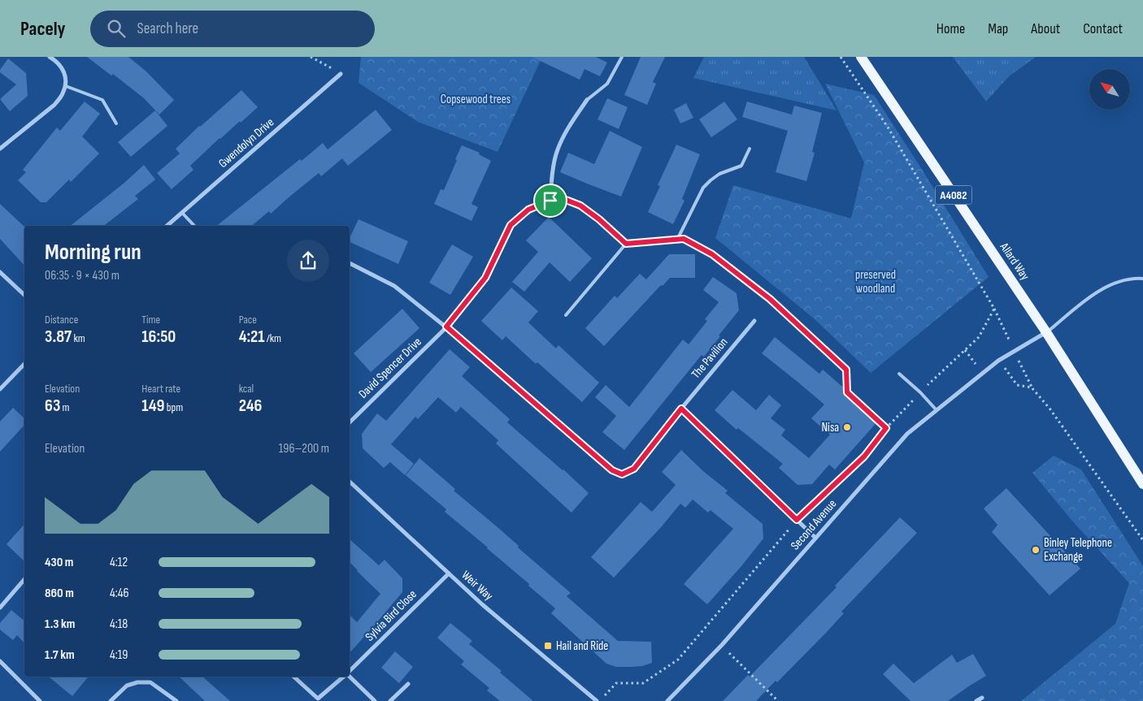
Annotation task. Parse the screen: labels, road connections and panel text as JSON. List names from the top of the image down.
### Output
{
  "streets": {
    "main road": ["A4082", "Allard Way"],
    "street": [
      "Gwendolyn Drive",
      "The Pavilion",
      "David Spencer Drive",
      "Second Avenue",
      "Weir Way",
      "Sylvia Bird Close"
    ]
  },
  "crossings": [
    ["Allard Way", "Second Avenue"],
    ["The Pavilion", "David Spencer Drive"],
    ["Weir Way", "Sylvia Bird Close"]
  ],
  "parks": ["Copsewood trees", "preserved woodland"],
  "places": {
    "other": ["Nisa", "Binley Telephone Exchange"],
    "transit": ["Hail and Ride"]
  },
  "north": "top left",
  "page": {
    "header": "Pacely",
    "search": "Search here",
    "nav": [
      "Home",
      "Map",
      "About",
      "Contact"
    ],
    "heading": ["Morning run", "06:35 · 9 × 430 m"],
    "stats": [
      ["Distance", "3.87 km"],
      ["Time", "16:50"],
      ["Pace", "4:21 /km"],
      ["Elevation", "63 m"],
      ["Heart rate", "149 bpm"],
      ["kcal", "246"]
    ],
    "chart": ["Elevation", "196–200 m"],
    "list": [
      {
        "name": "430 m",
        "note": "4:12"
      },
      {
        "name": "860 m",
        "note": "4:46"
      },
      {
        "name": "1.3 km",
        "note": "4:18"
      },
      {
        "name": "1.7 km",
        "note": "4:19"
      }
    ]
  }
}
